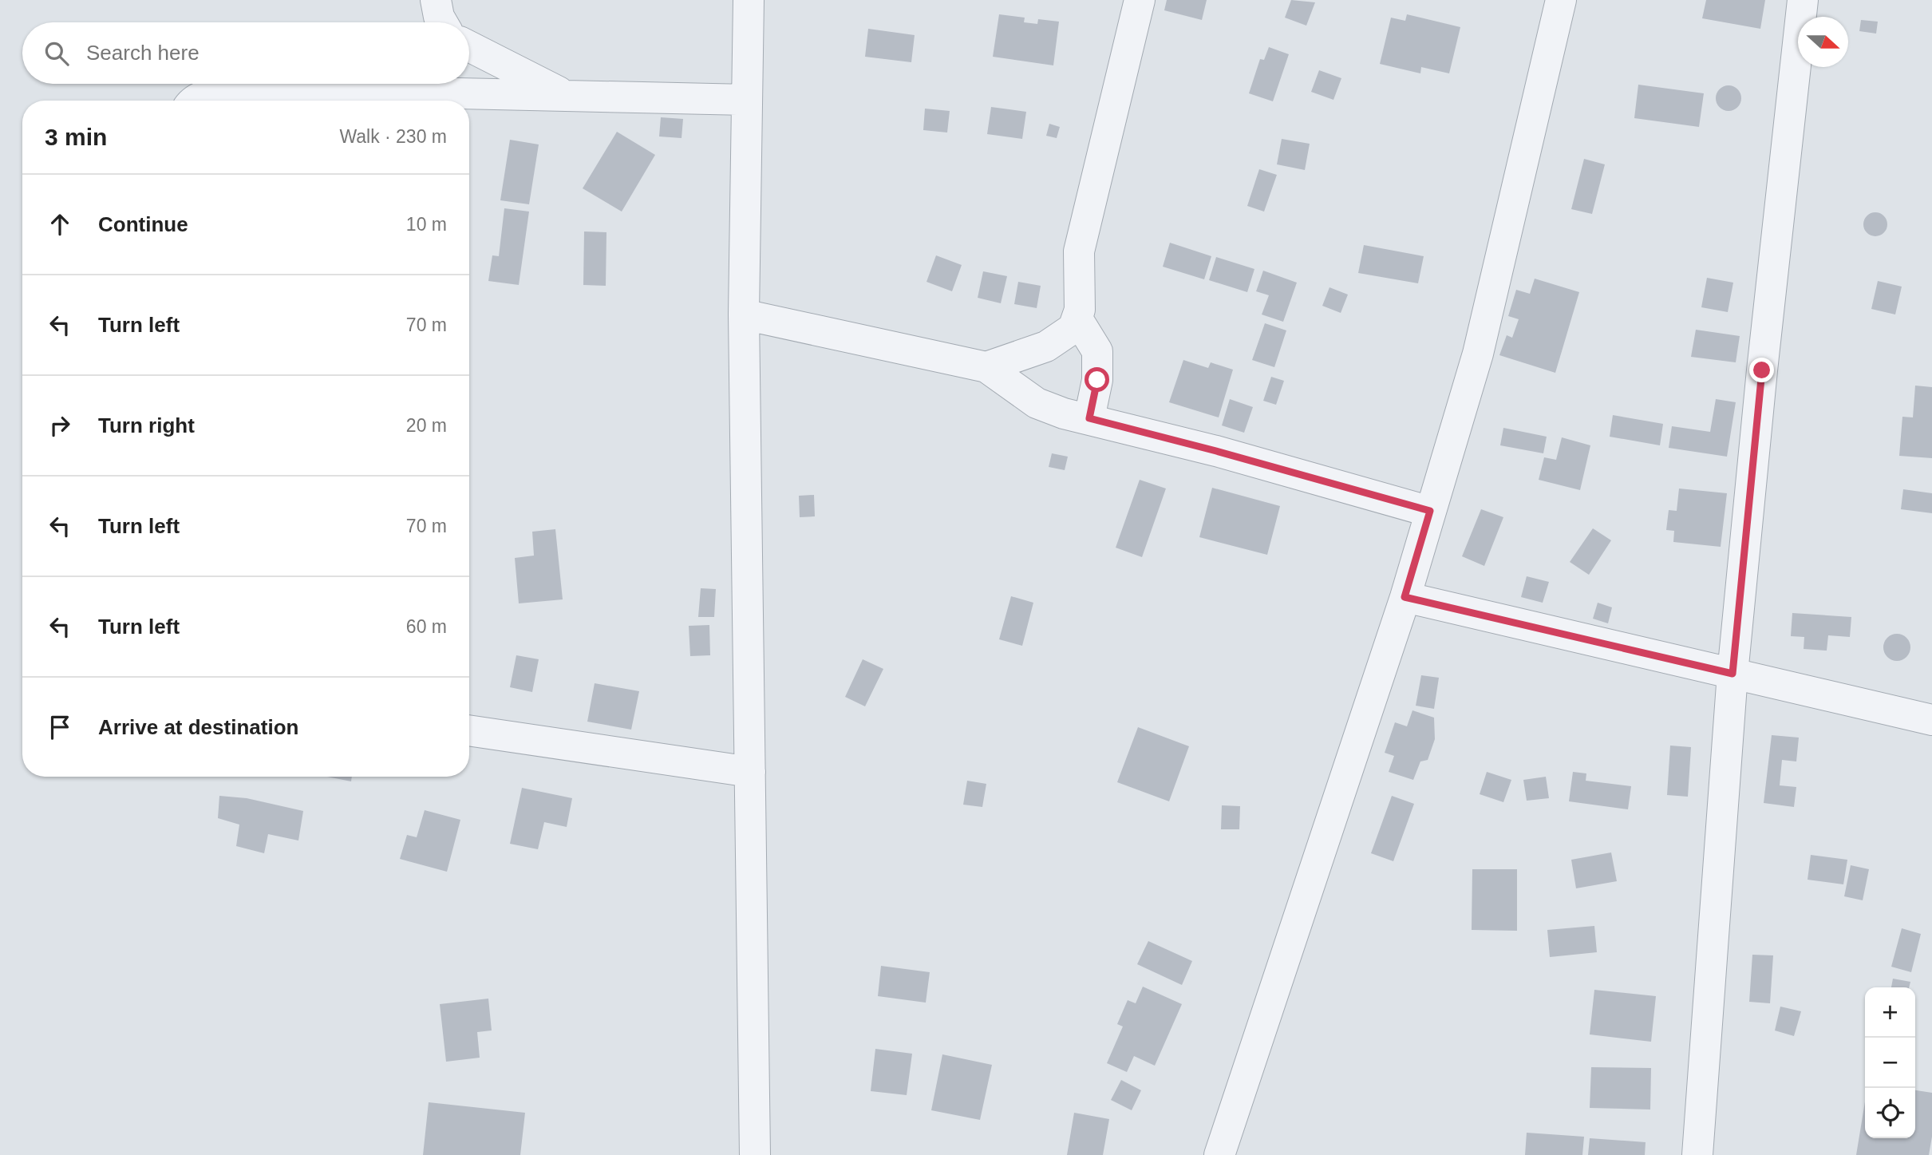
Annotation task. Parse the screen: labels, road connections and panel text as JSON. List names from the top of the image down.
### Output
{
  "north": "right",
  "page": {
    "search": "Search here",
    "heading": ["3 min", "Walk · 230 m"],
    "list": [
      ["Continue", "10 m"],
      ["Turn left", "70 m"],
      ["Turn right", "20 m"],
      ["Turn left", "70 m"],
      ["Turn left", "60 m"],
      "Arrive at destination"
    ],
    "map_buttons": ["+", "−"]
  }
}
